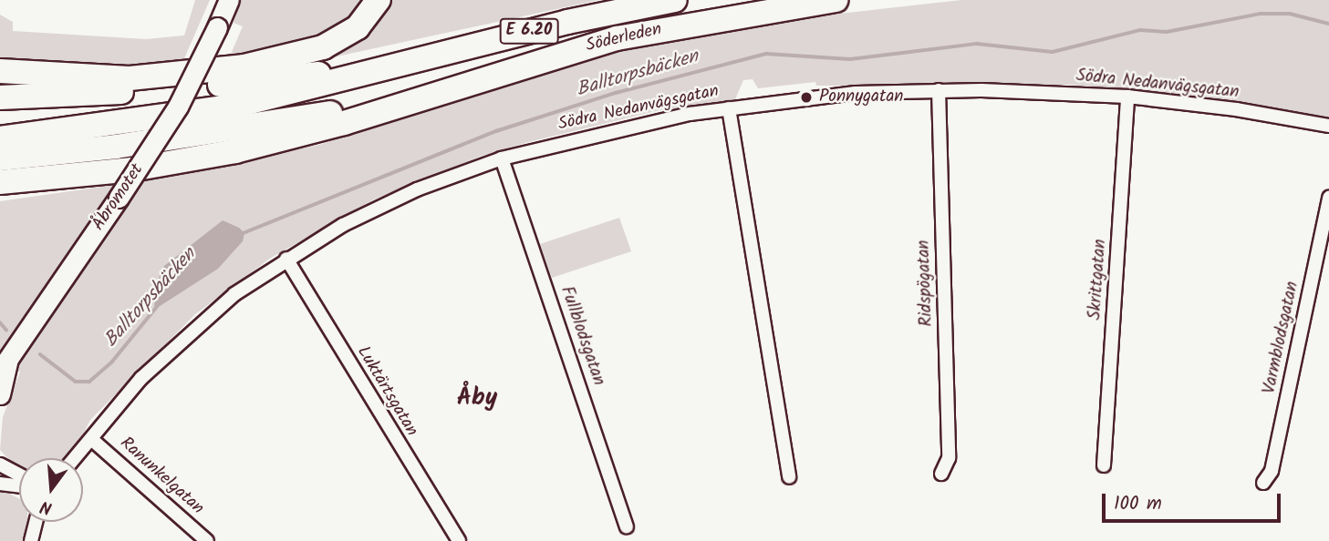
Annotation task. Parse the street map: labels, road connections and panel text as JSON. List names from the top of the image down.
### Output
{
  "streets": {
    "highway": ["E 6.20", "Söderleden"],
    "main road": ["Åbromotet"],
    "street": [
      "Södra Nedanvägsgatan",
      "Skrittgatan",
      "Ridspögatan",
      "Fullblodsgatan",
      "Varmblodsgatan",
      "Luktärtsgatan",
      "Ranunkelgatan"
    ]
  },
  "crossings": [
    ["Södra Nedanvägsgatan", "Skrittgatan"],
    ["Södra Nedanvägsgatan", "Ridspögatan"],
    ["Södra Nedanvägsgatan", "Fullblodsgatan"],
    ["Södra Nedanvägsgatan", "Luktärtsgatan"],
    ["Södra Nedanvägsgatan", "Ranunkelgatan"]
  ],
  "districts": ["Åby"],
  "water": ["Balltorpsbäcken"],
  "places": ["Ponnygatan"],
  "scale_bar": "100 m",
  "north": "bottom"
}
